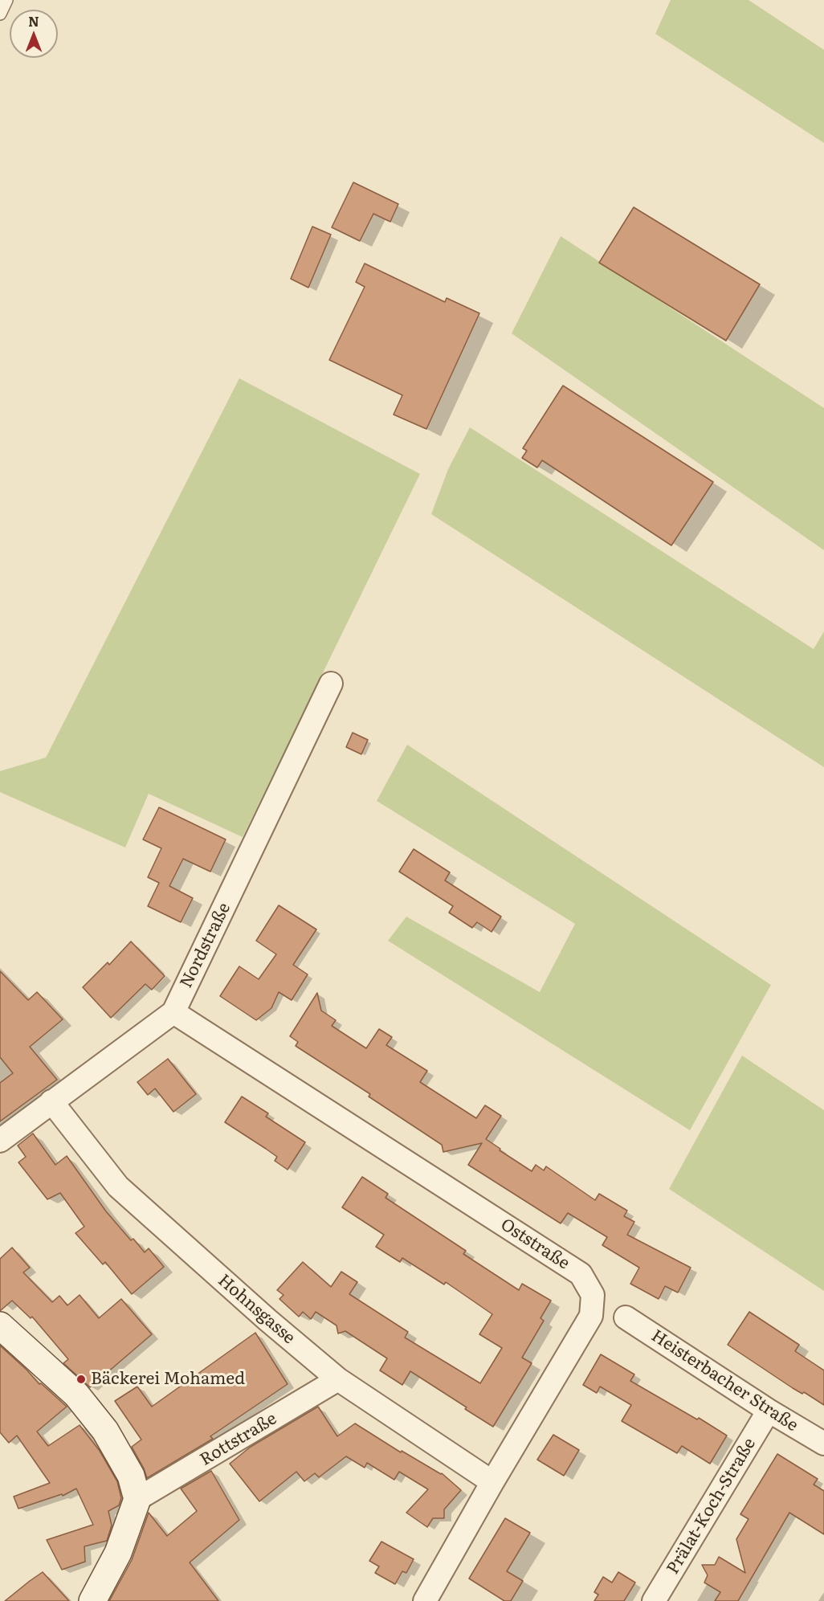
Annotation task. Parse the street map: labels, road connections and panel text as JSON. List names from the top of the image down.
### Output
{
  "streets": {
    "street": [
      "Nordstraße",
      "Oststraße",
      "Hohnsgasse",
      "Heisterbacher Straße",
      "Rottstraße",
      "Prälat-Koch-Straße"
    ]
  },
  "crossings": [
    ["Nordstraße", "Oststraße"],
    ["Nordstraße", "Hohnsgasse"],
    ["Oststraße", "Hohnsgasse"],
    ["Hohnsgasse", "Rottstraße"],
    ["Heisterbacher Straße", "Prälat-Koch-Straße"]
  ],
  "places": ["Bäckerei Mohamed"],
  "north": "top"
}
